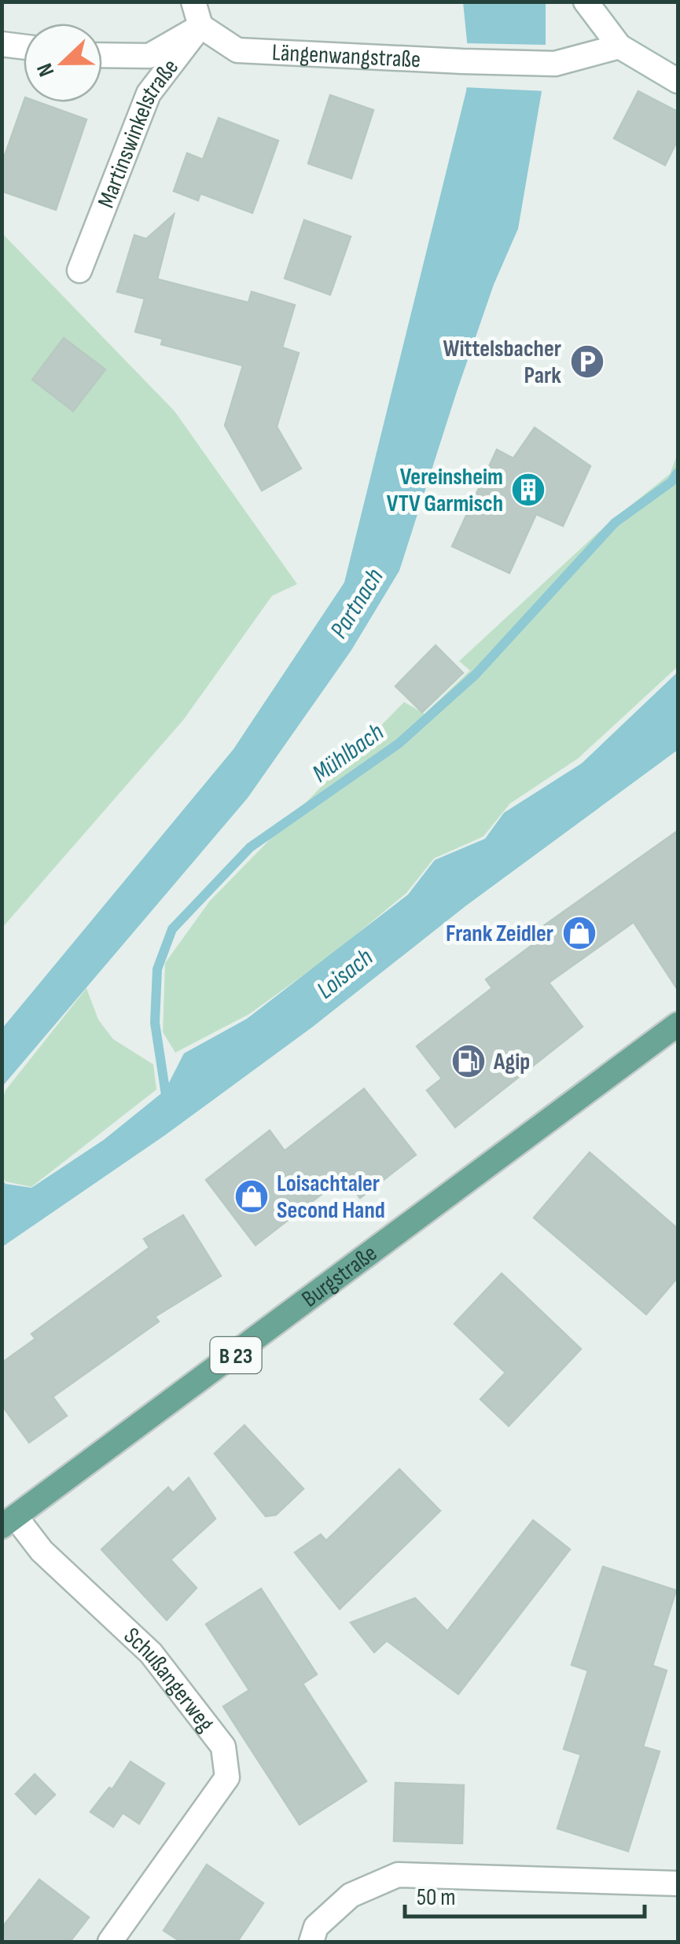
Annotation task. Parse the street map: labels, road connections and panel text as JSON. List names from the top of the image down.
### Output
{
  "streets": {
    "main road": ["Burgstraße", "B 23"],
    "street": ["Längenwangstraße", "Martinswinkelstraße", "Schußangerweg"]
  },
  "crossings": [
    ["Längenwangstraße", "Martinswinkelstraße"],
    ["Burgstraße", "Schußangerweg"]
  ],
  "water": ["Partnach", "Mühlbach", "Loisach"],
  "places": {
    "parking": ["Wittelsbacher Park"],
    "building": ["Vereinsheim VTV Garmisch"],
    "shop": ["Frank Zeidler", "Loisachtaler Second Hand"],
    "fuel station": ["Agip"]
  },
  "scale_bar": "50 m",
  "north": "left"
}
